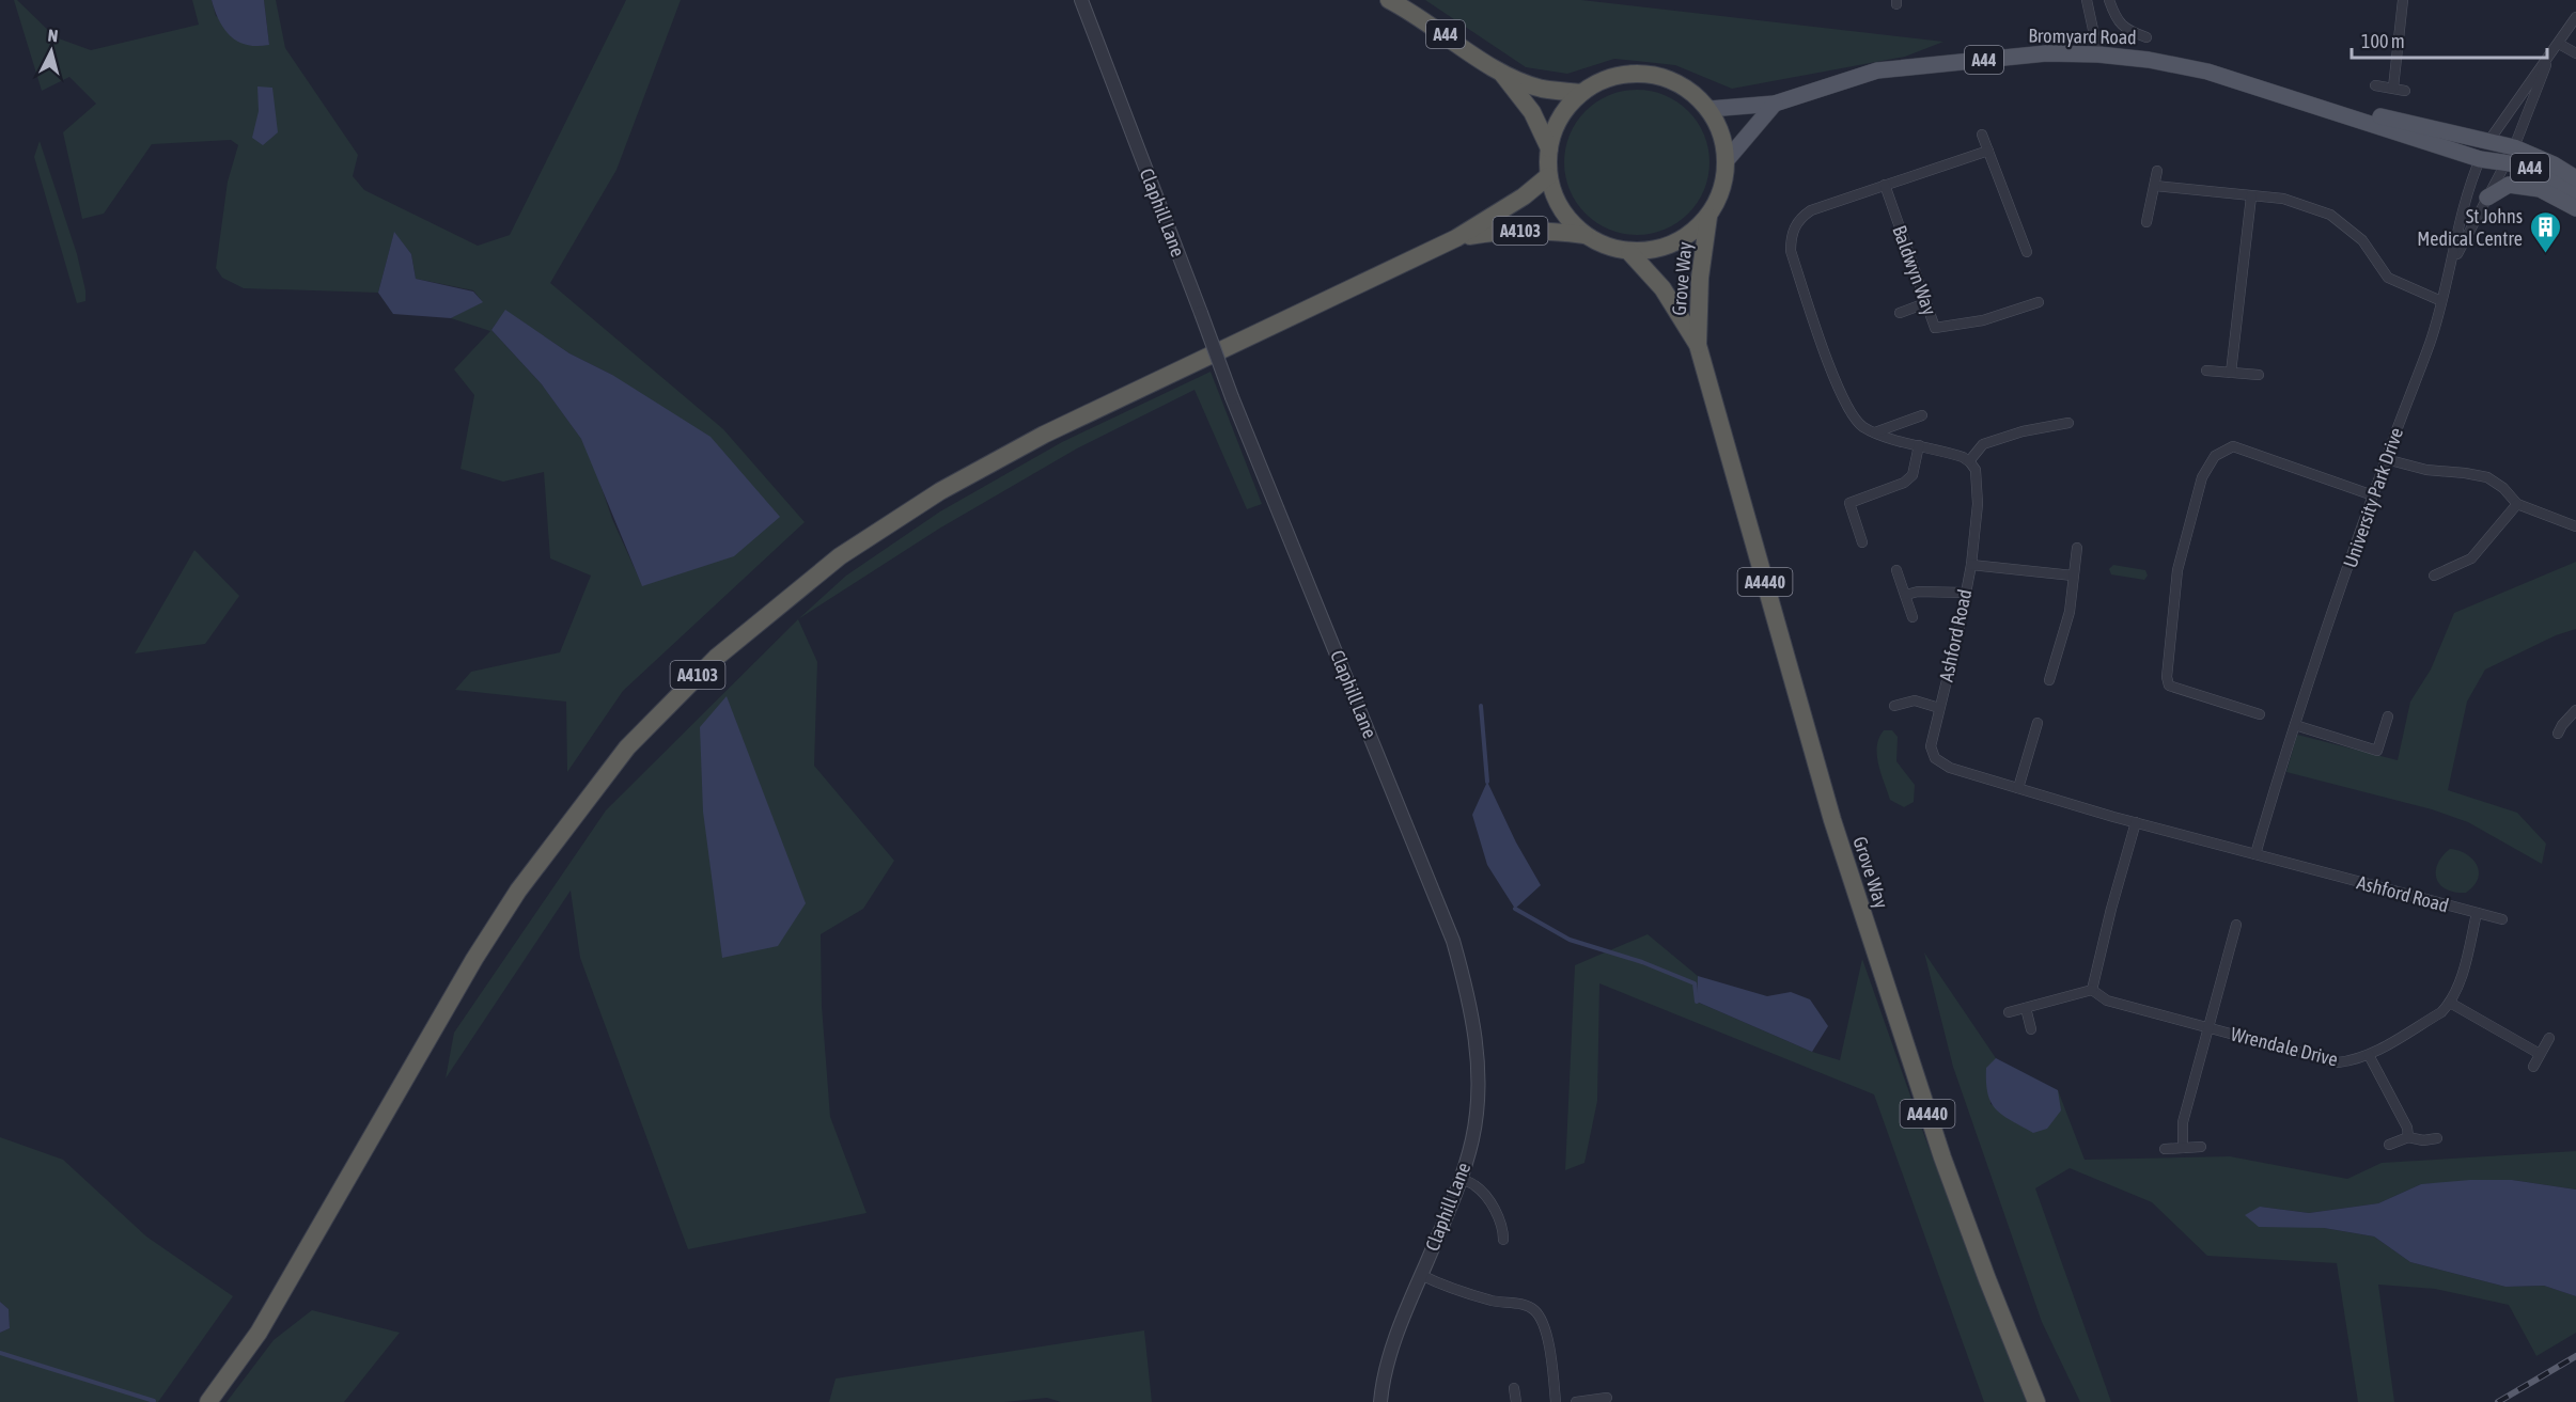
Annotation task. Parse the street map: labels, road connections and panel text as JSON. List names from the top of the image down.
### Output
{
  "streets": {
    "highway": [
      "A44",
      "A4103",
      "Grove Way",
      "A4440"
    ],
    "main road": ["Bromyard Road"],
    "street": [
      "Claphill Lane",
      "Baldwyn Way",
      "University Park Drive",
      "Ashford Road",
      "Wrendale Drive"
    ]
  },
  "crossings": [
    ["A44", "Bromyard Road"],
    ["A44", "A4103"],
    ["A44", "Grove Way"],
    ["Bromyard Road", "A4103"],
    ["Bromyard Road", "Grove Way"],
    ["Bromyard Road", "University Park Drive"],
    ["A4103", "Grove Way"],
    ["University Park Drive", "Ashford Road"]
  ],
  "places": {
    "building": ["St Johns Medical Centre"]
  },
  "scale_bar": "100 m",
  "north": "top"
}
